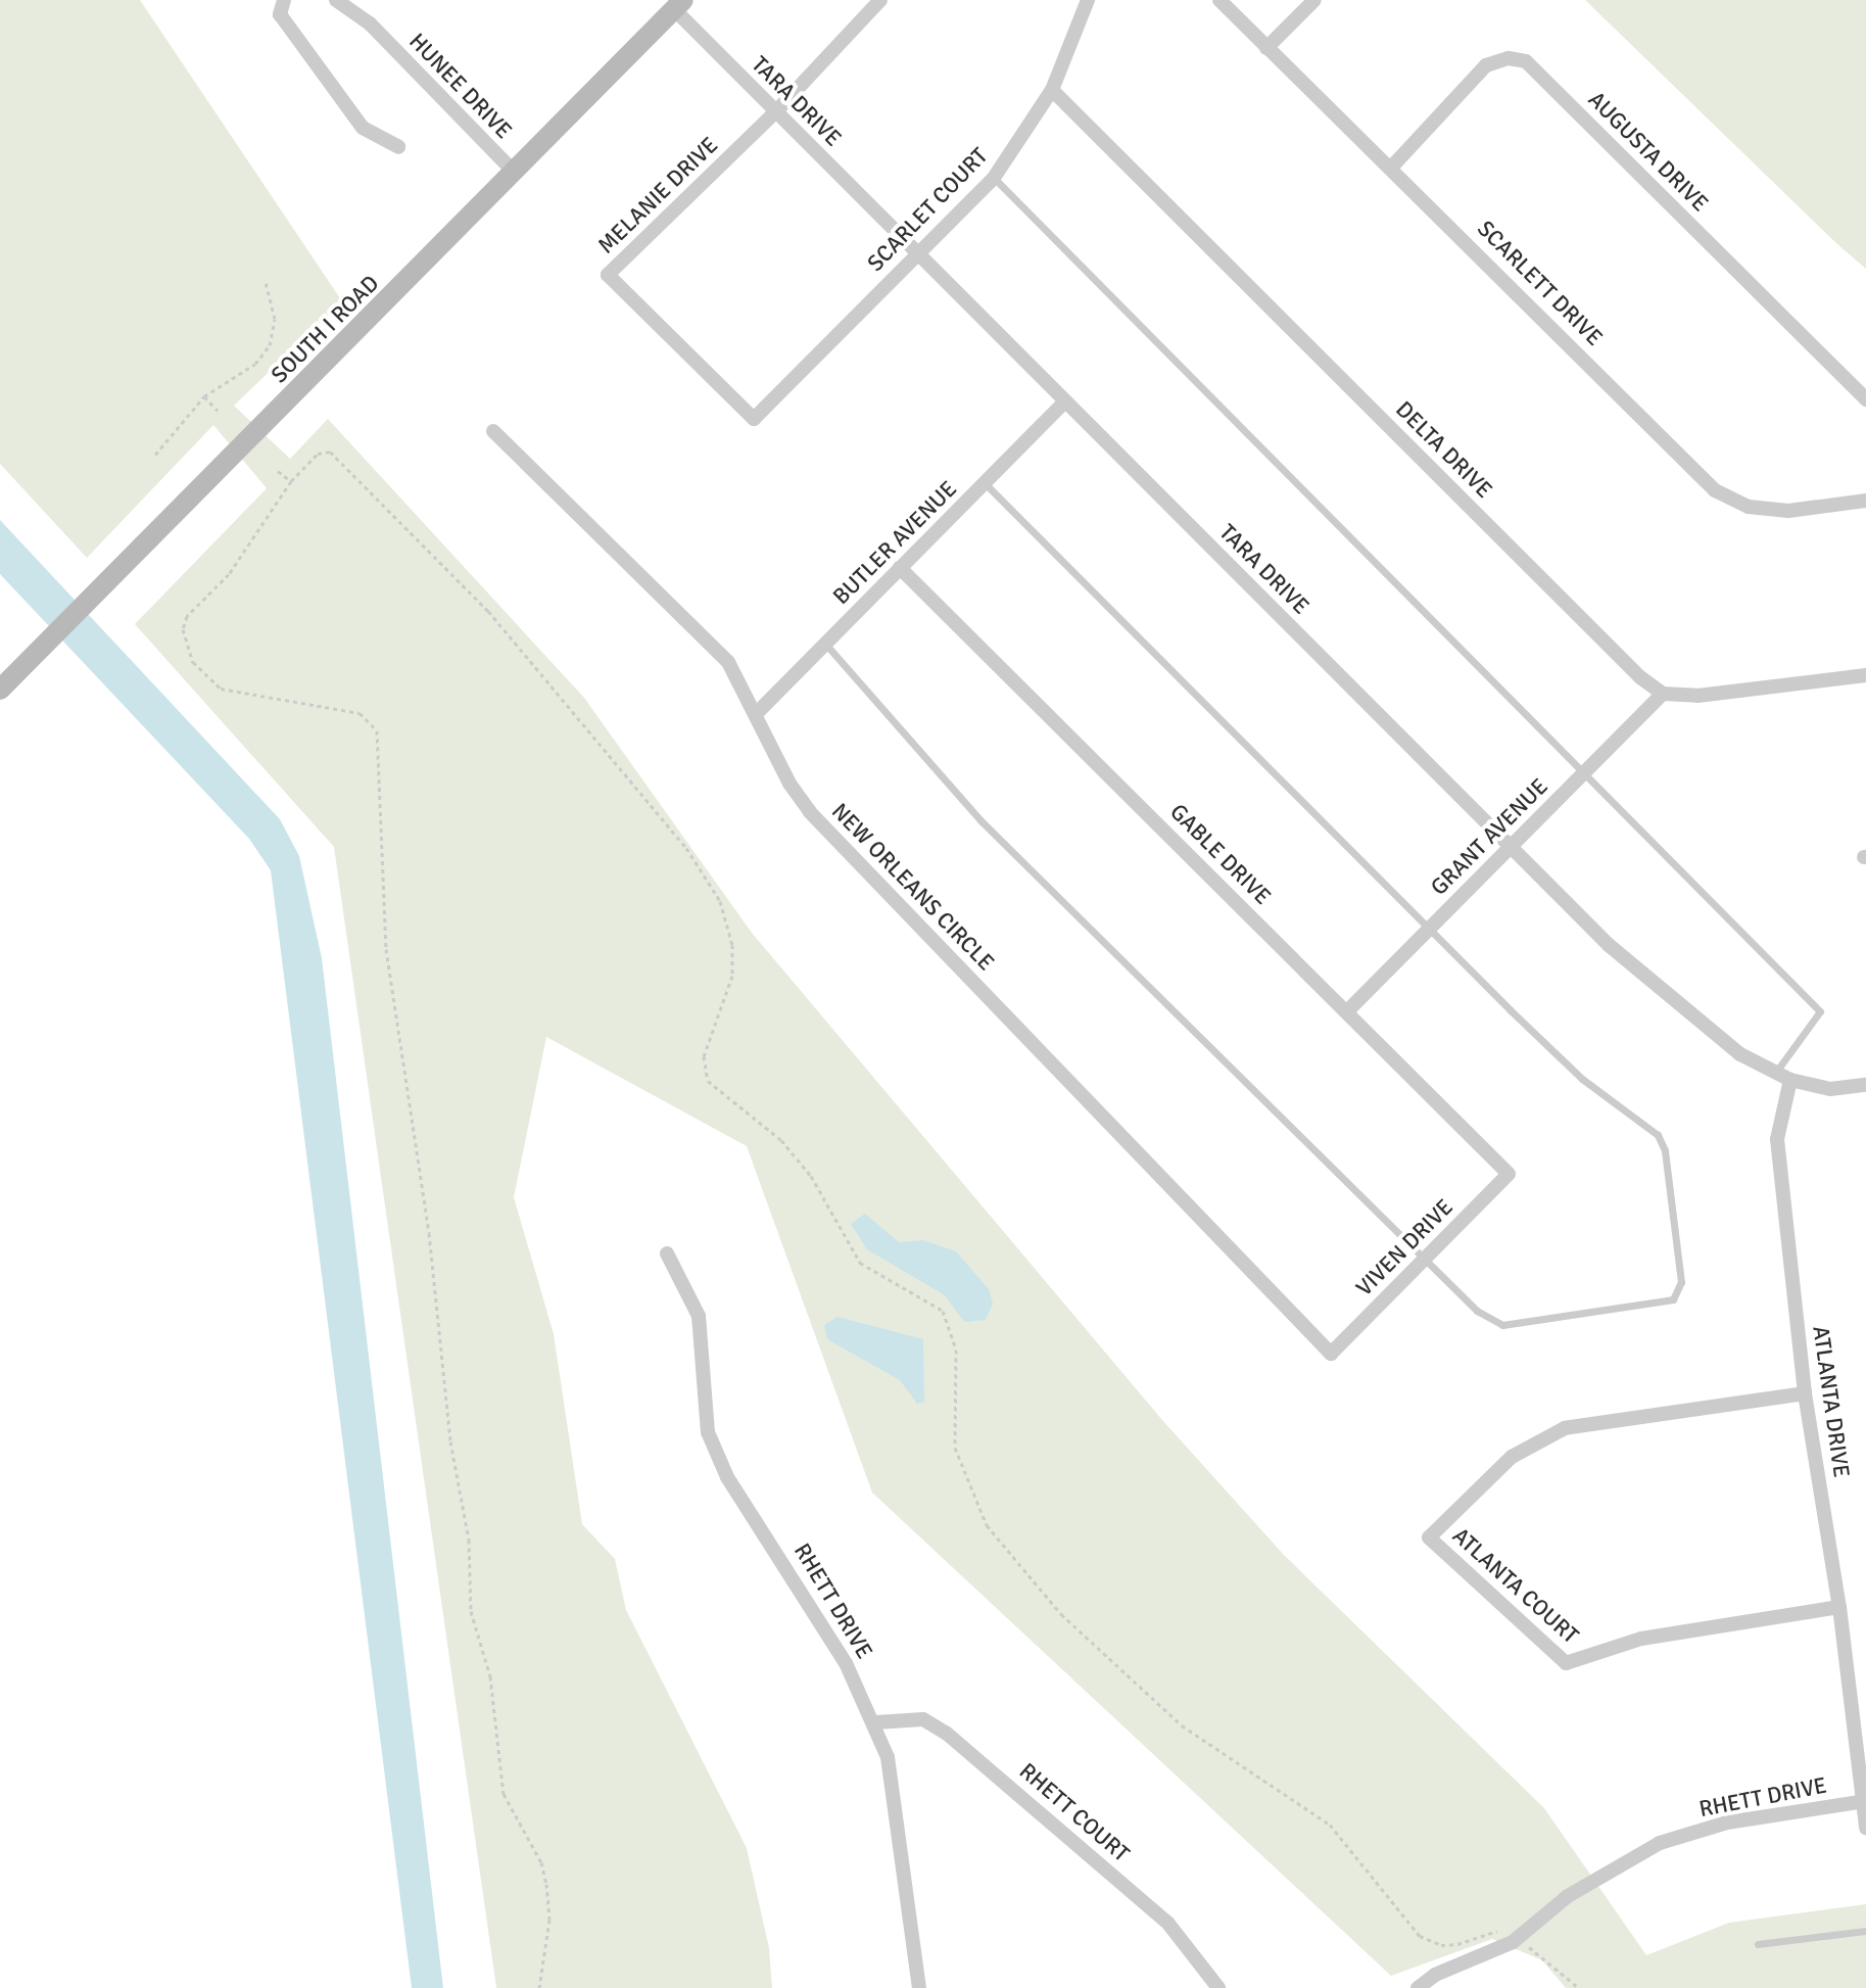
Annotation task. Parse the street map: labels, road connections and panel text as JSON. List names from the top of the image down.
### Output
{
  "streets": {
    "main road": ["SOUTH I ROAD"],
    "street": [
      "HUNEE DRIVE",
      "TARA DRIVE",
      "AUGUSTA DRIVE",
      "MELANIE DRIVE",
      "SCARLET COURT",
      "SCARLETT DRIVE",
      "DELTA DRIVE",
      "BUTLER AVENUE",
      "GRANT AVENUE",
      "GABLE DRIVE",
      "NEW ORLEANS CIRCLE",
      "VIVEN DRIVE",
      "ATLANTA DRIVE",
      "ATLANTA COURT",
      "RHETT DRIVE",
      "RHETT COURT"
    ]
  },
  "crossings": [
    ["HUNEE DRIVE", "SOUTH I ROAD"],
    ["TARA DRIVE", "MELANIE DRIVE"],
    ["TARA DRIVE", "SCARLET COURT"],
    ["TARA DRIVE", "SOUTH I ROAD"],
    ["TARA DRIVE", "BUTLER AVENUE"],
    ["TARA DRIVE", "GRANT AVENUE"],
    ["TARA DRIVE", "ATLANTA DRIVE"],
    ["AUGUSTA DRIVE", "SCARLETT DRIVE"],
    ["MELANIE DRIVE", "SCARLET COURT"],
    ["SCARLET COURT", "DELTA DRIVE"],
    ["DELTA DRIVE", "GRANT AVENUE"],
    ["BUTLER AVENUE", "GABLE DRIVE"],
    ["BUTLER AVENUE", "NEW ORLEANS CIRCLE"],
    ["GRANT AVENUE", "GABLE DRIVE"],
    ["GABLE DRIVE", "VIVEN DRIVE"],
    ["NEW ORLEANS CIRCLE", "VIVEN DRIVE"],
    ["ATLANTA DRIVE", "ATLANTA COURT"],
    ["ATLANTA DRIVE", "RHETT DRIVE"],
    ["RHETT DRIVE", "RHETT COURT"]
  ]
}
